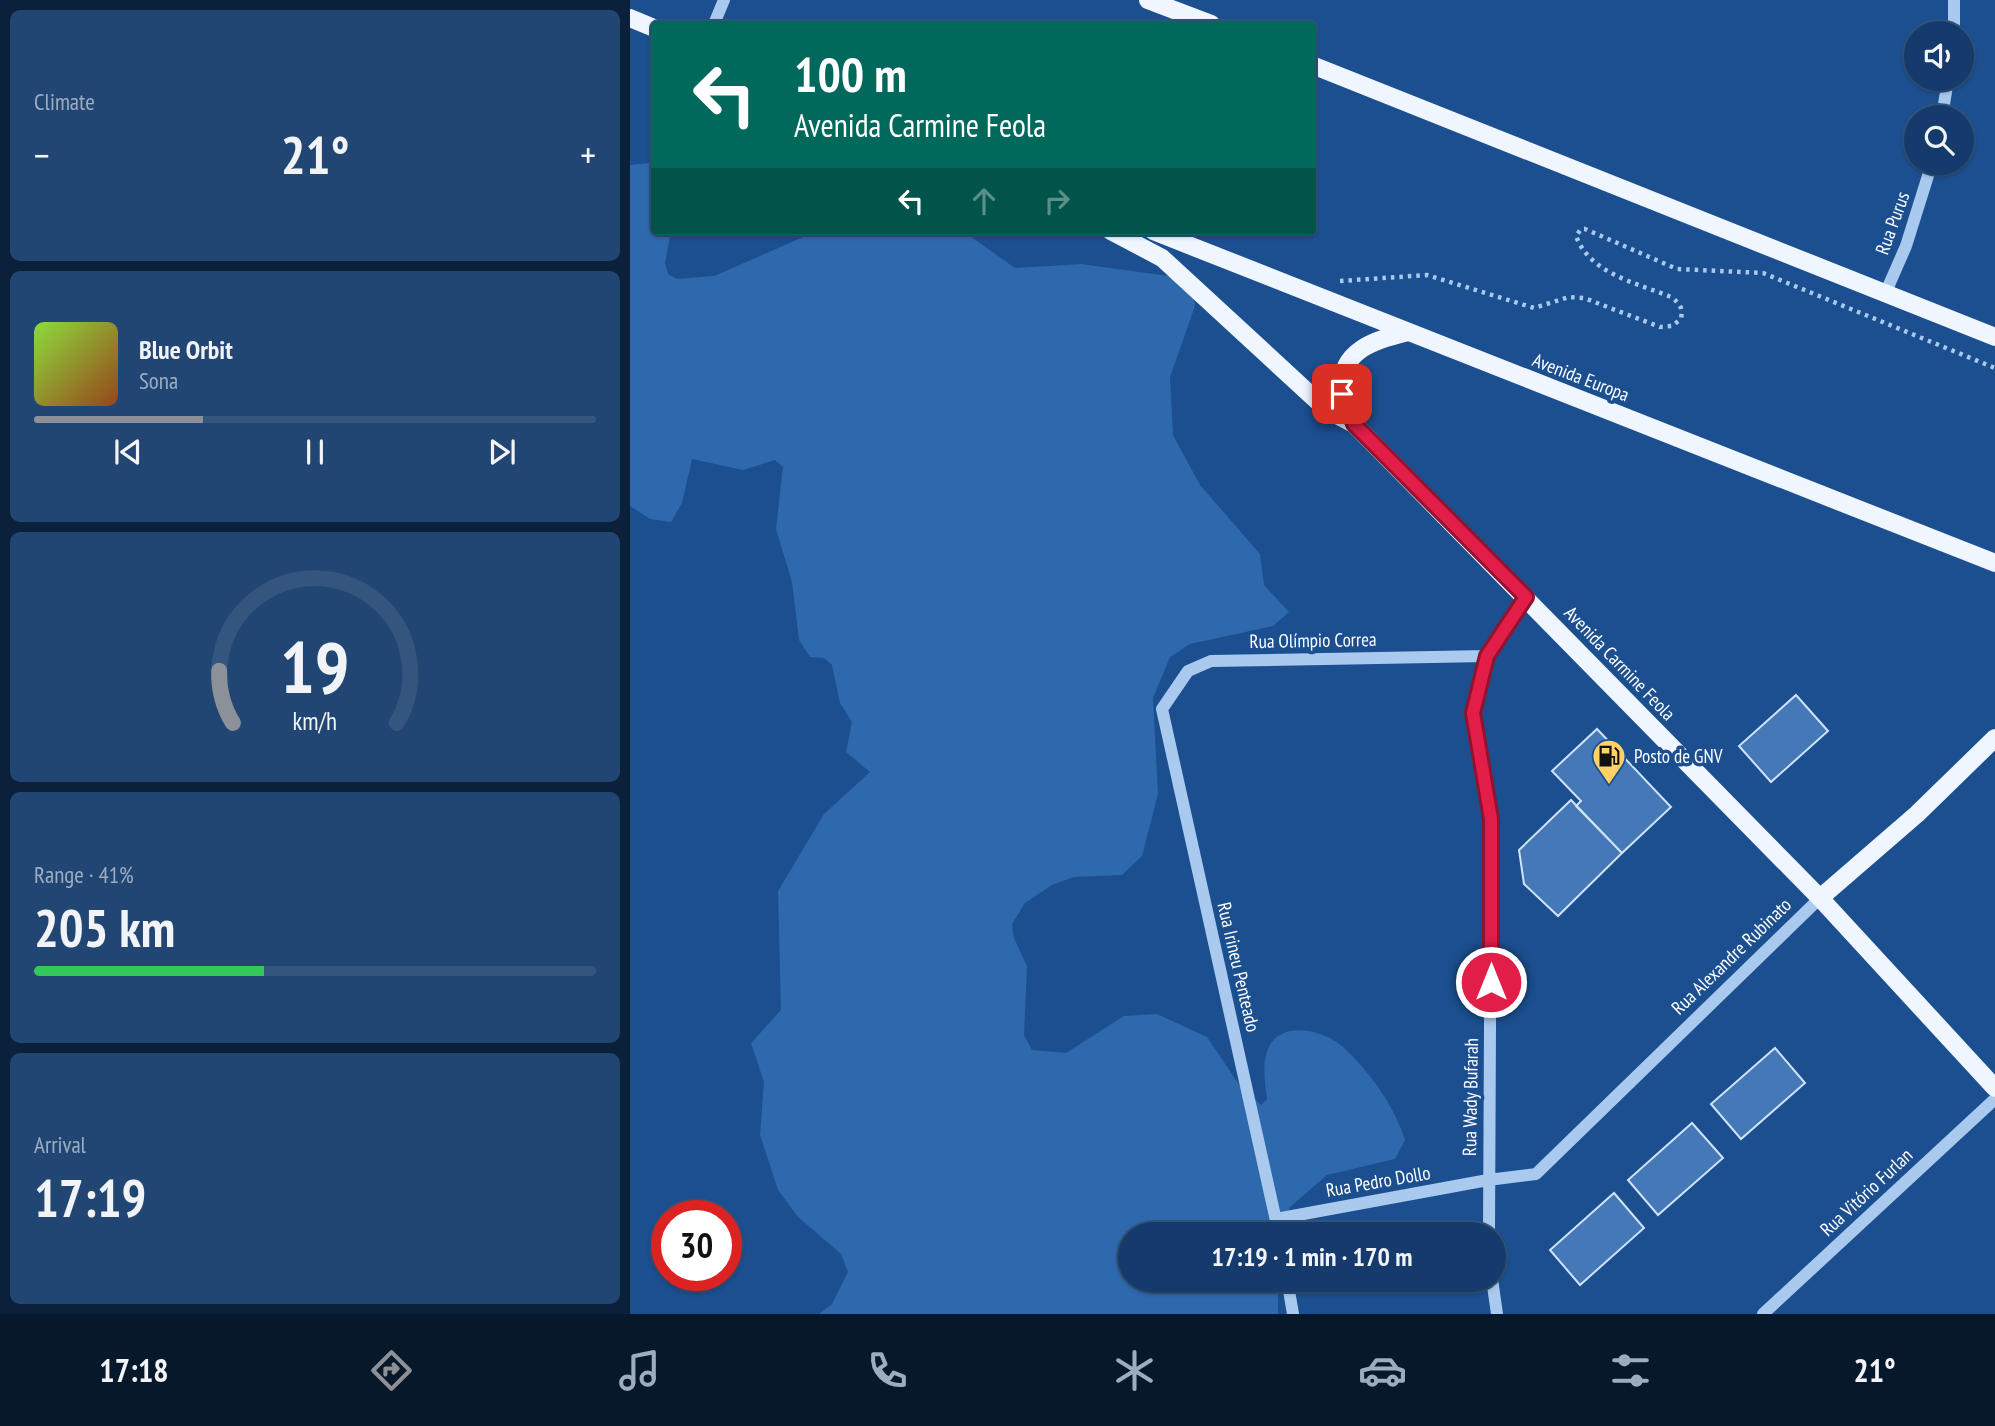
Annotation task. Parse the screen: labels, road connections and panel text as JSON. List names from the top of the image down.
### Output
{
  "streets": {
    "main road": ["Avenida Europa", "Avenida Carmine Feola", "Rua Alexandre Rubinato"],
    "street": [
      "Rua Purus",
      "Rua Olímpio Correa",
      "Rua Irineu Penteado",
      "Rua Wady Bufarah",
      "Rua Pedro Dollo",
      "Rua Vitório Furlan"
    ]
  },
  "crossings": [
    ["Avenida Europa", "Avenida Carmine Feola"],
    ["Rua Olímpio Correa", "Rua Irineu Penteado"],
    ["Rua Olímpio Correa", "Rua Wady Bufarah"],
    ["Avenida Carmine Feola", "Rua Alexandre Rubinato"],
    ["Avenida Carmine Feola", "Rua Wady Bufarah"],
    ["Rua Alexandre Rubinato", "Rua Wady Bufarah"],
    ["Rua Alexandre Rubinato", "Rua Pedro Dollo"],
    ["Rua Irineu Penteado", "Rua Pedro Dollo"],
    ["Rua Wady Bufarah", "Rua Pedro Dollo"]
  ],
  "places": {
    "fuel station": ["Posto de GNV"]
  },
  "page": {
    "tile": [
      "Climate",
      ["Range · 41%", "205 km"],
      ["Arrival", "17:19"]
    ],
    "turn": ["100 m", "Avenida Carmine Feola"],
    "heat": ["−", "21°", "+"],
    "song": ["Blue Orbit", "Sona"],
    "limit": "30",
    "trip": "17:19 · 1 min · 170 m",
    "tabs": ["17:18", "21°"],
    "gauge": ["19", "km/h"]
  }
}
